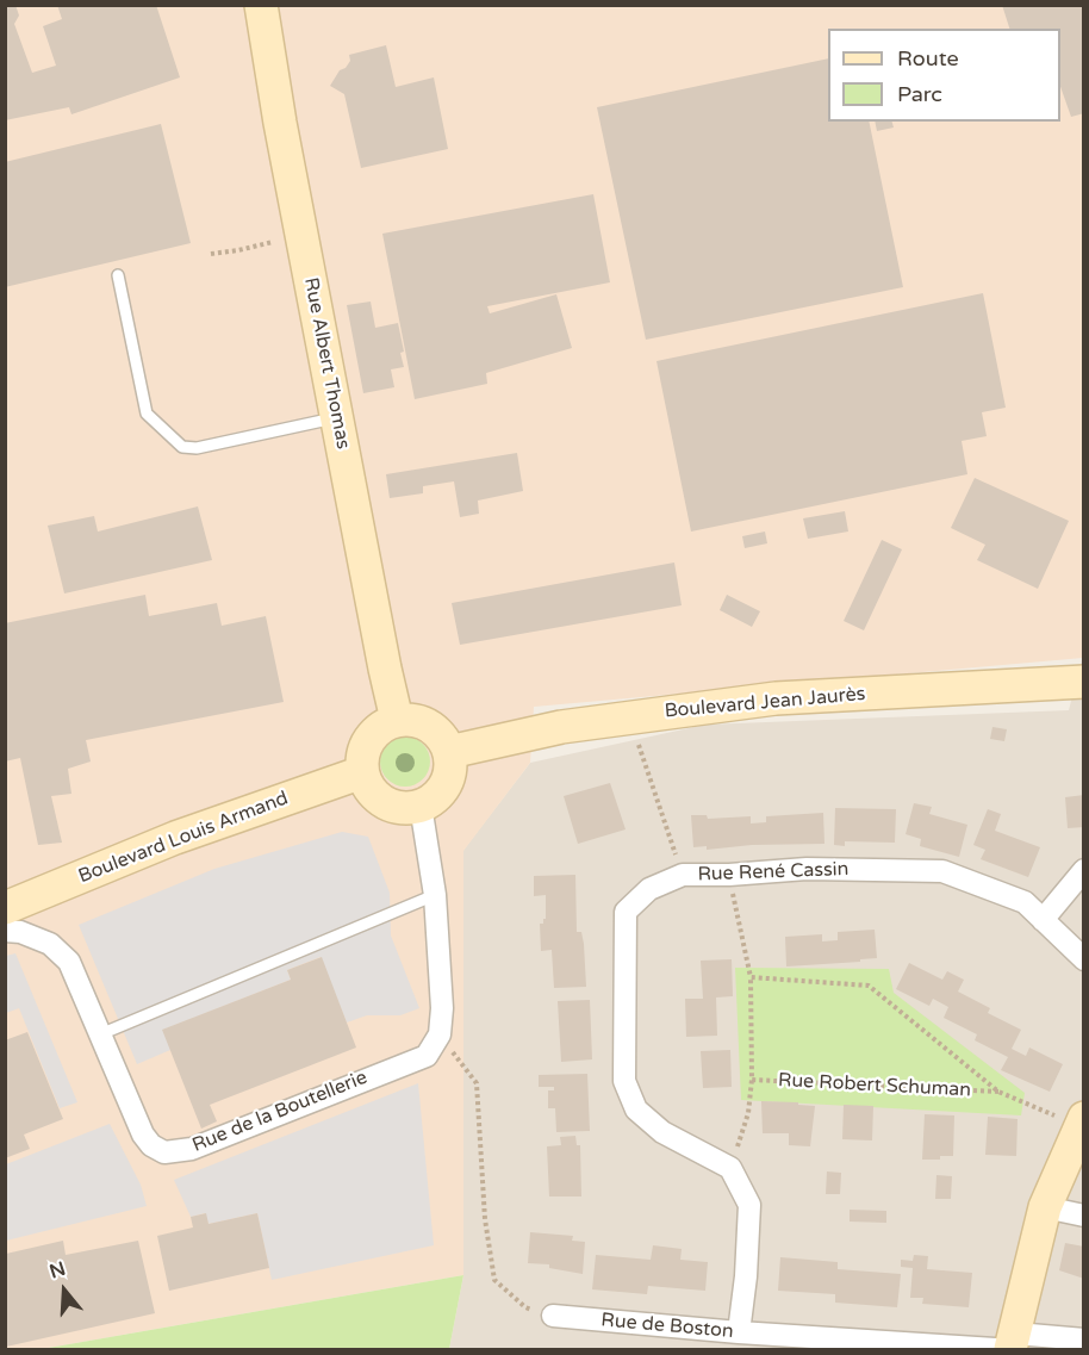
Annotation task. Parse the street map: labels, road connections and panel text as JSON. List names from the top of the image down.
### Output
{
  "streets": {
    "main road": ["Rue Albert Thomas", "Boulevard Jean Jaurès", "Boulevard Louis Armand"],
    "street": ["Rue René Cassin", "Rue de la Boutellerie", "Rue de Boston"],
    "path": ["Rue Robert Schuman"]
  },
  "crossings": [
    ["Rue Albert Thomas", "Boulevard Jean Jaurès"],
    ["Rue Albert Thomas", "Boulevard Louis Armand"],
    ["Boulevard Jean Jaurès", "Boulevard Louis Armand"]
  ],
  "legend": ["Route", "Parc"],
  "north": "top"
}
